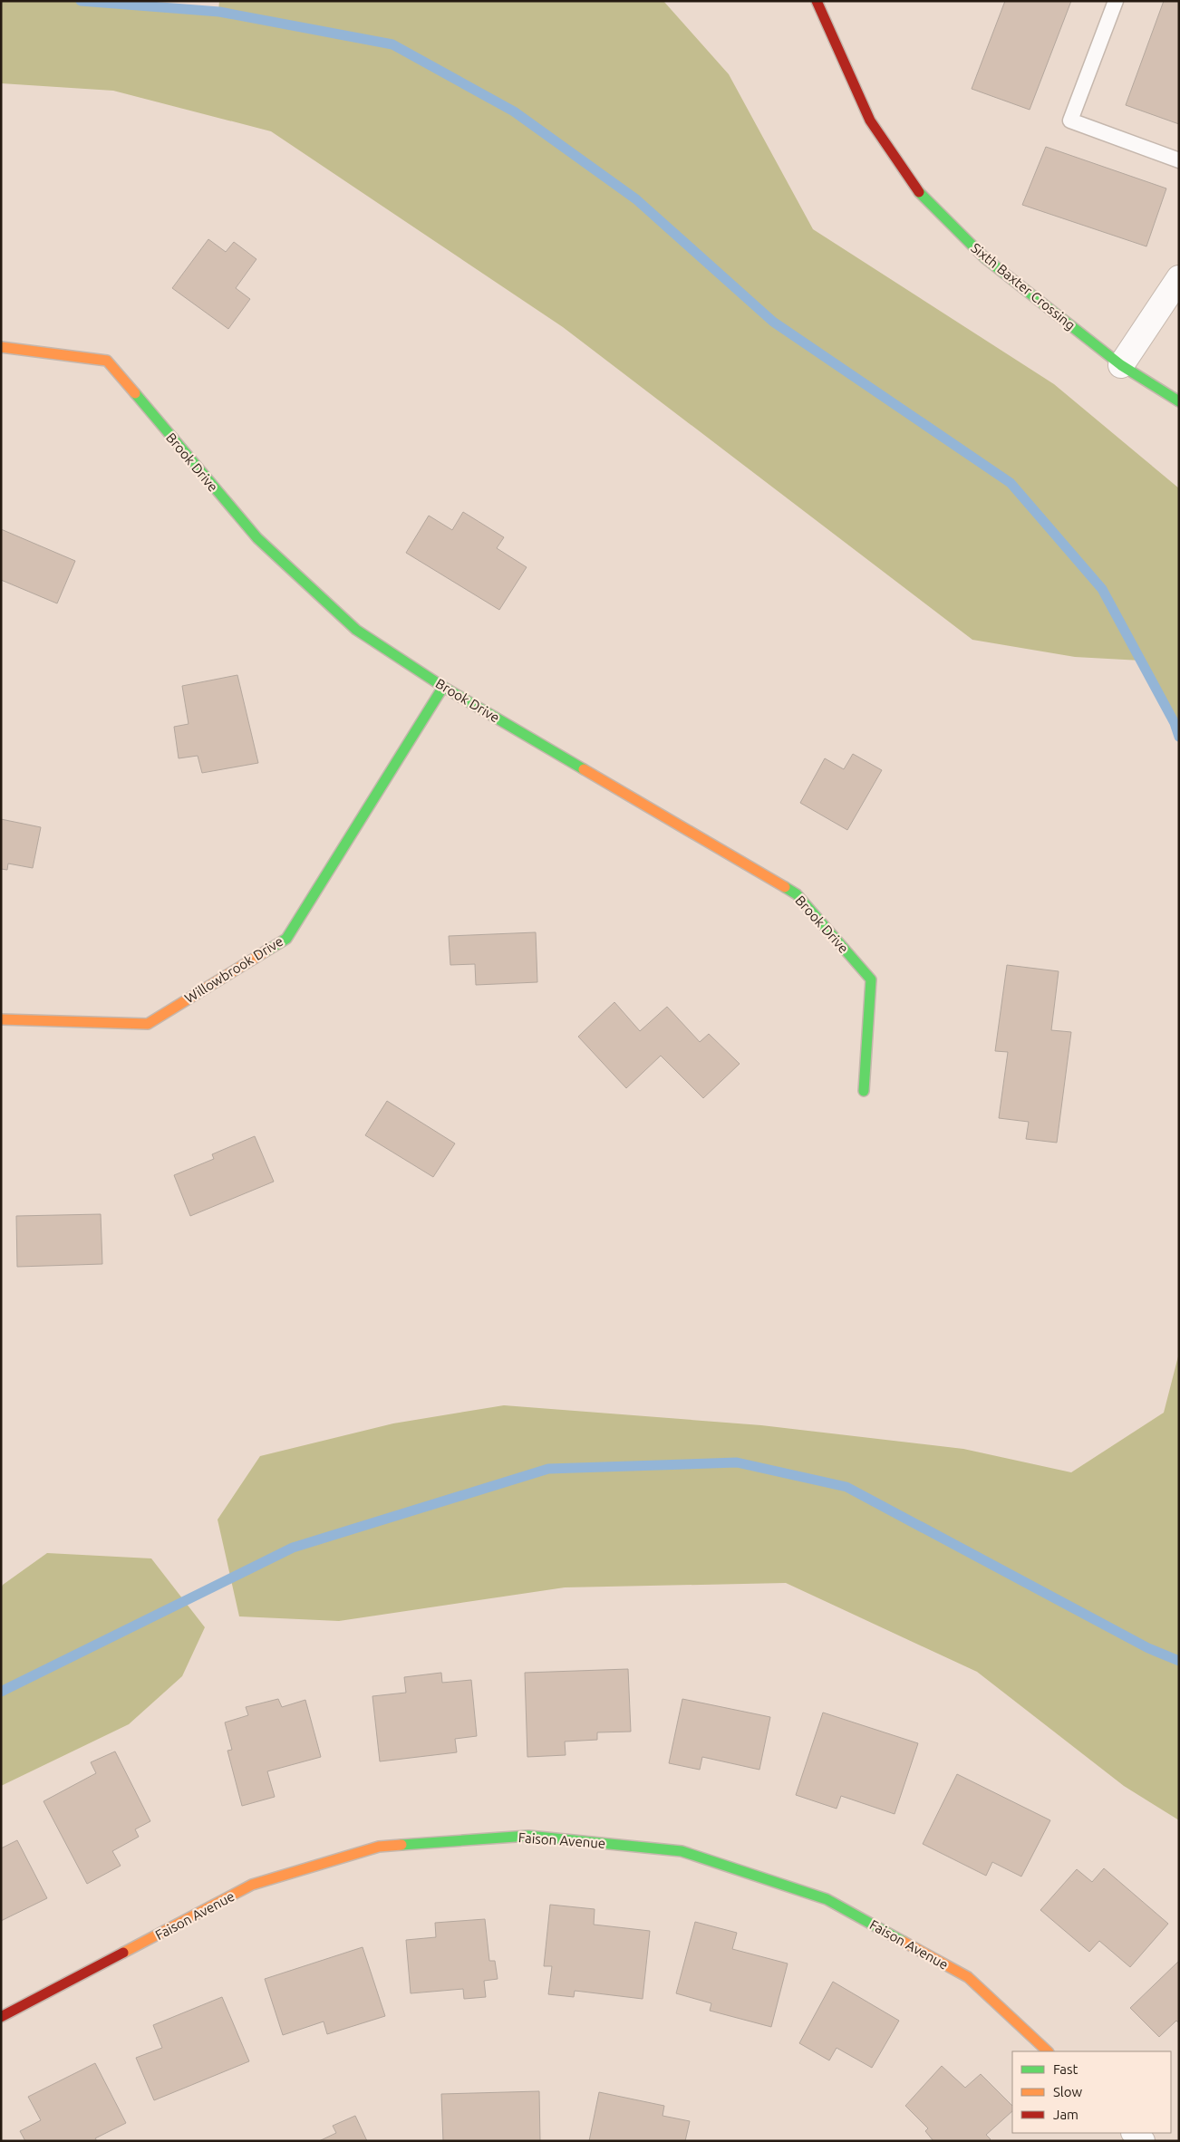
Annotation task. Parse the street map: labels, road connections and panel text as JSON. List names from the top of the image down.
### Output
{
  "streets": {
    "street": [
      "Sixth Baxter Crossing",
      "Brook Drive",
      "Willowbrook Drive",
      "Faison Avenue"
    ]
  },
  "crossings": [
    ["Brook Drive", "Willowbrook Drive"]
  ],
  "legend": ["Fast", "Slow", "Jam"]
}
